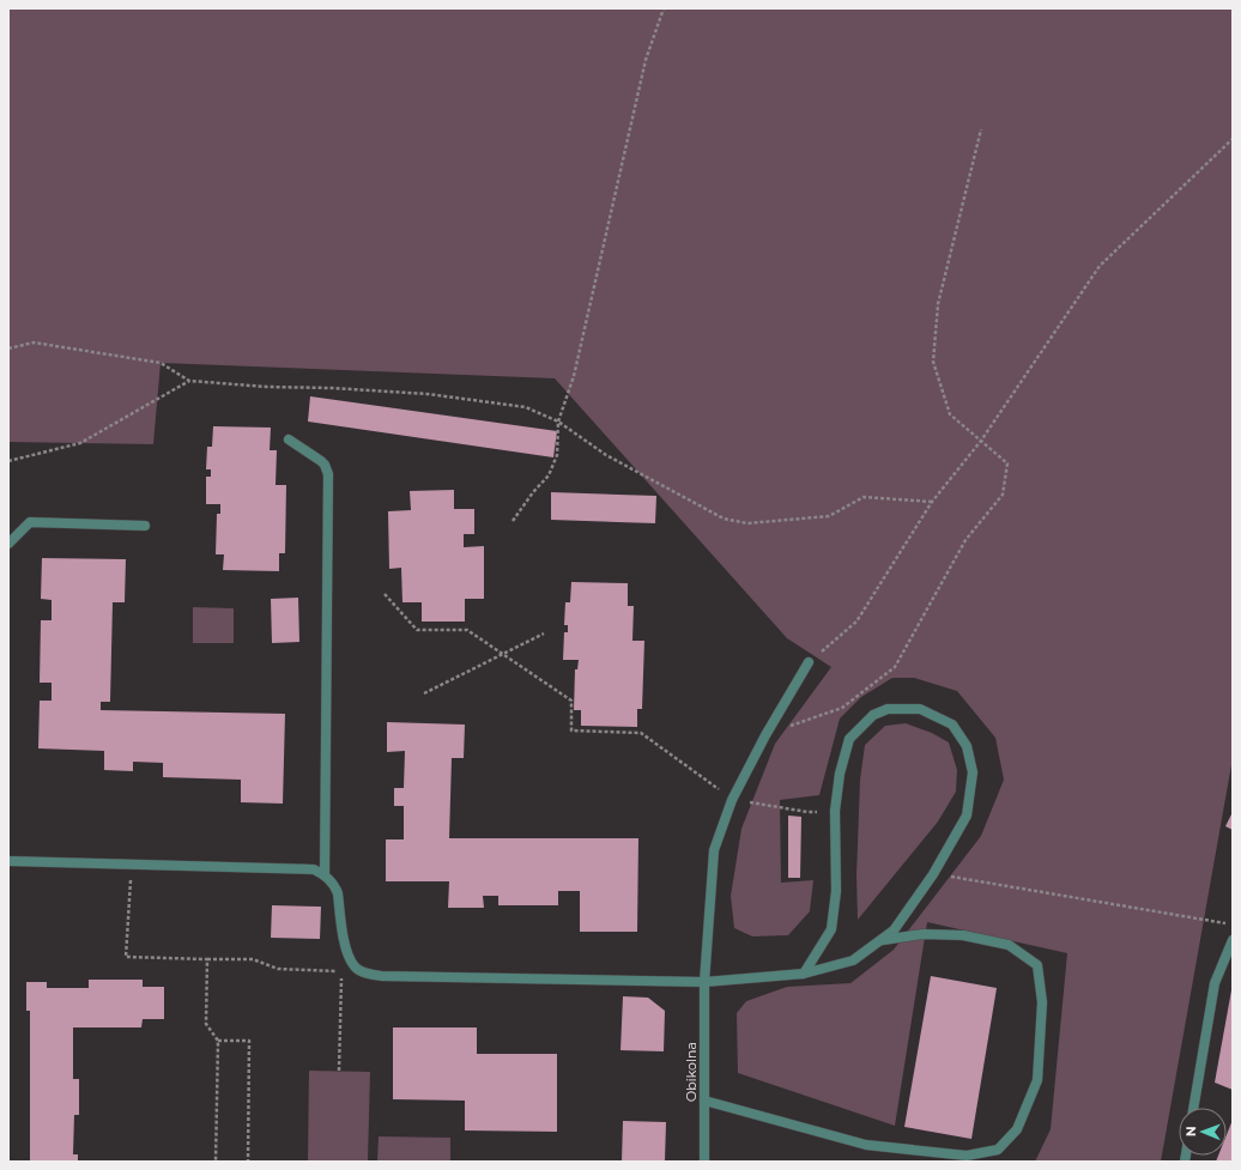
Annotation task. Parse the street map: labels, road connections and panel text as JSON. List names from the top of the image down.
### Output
{
  "streets": {
    "street": ["Obikolna"]
  },
  "north": "left"
}
